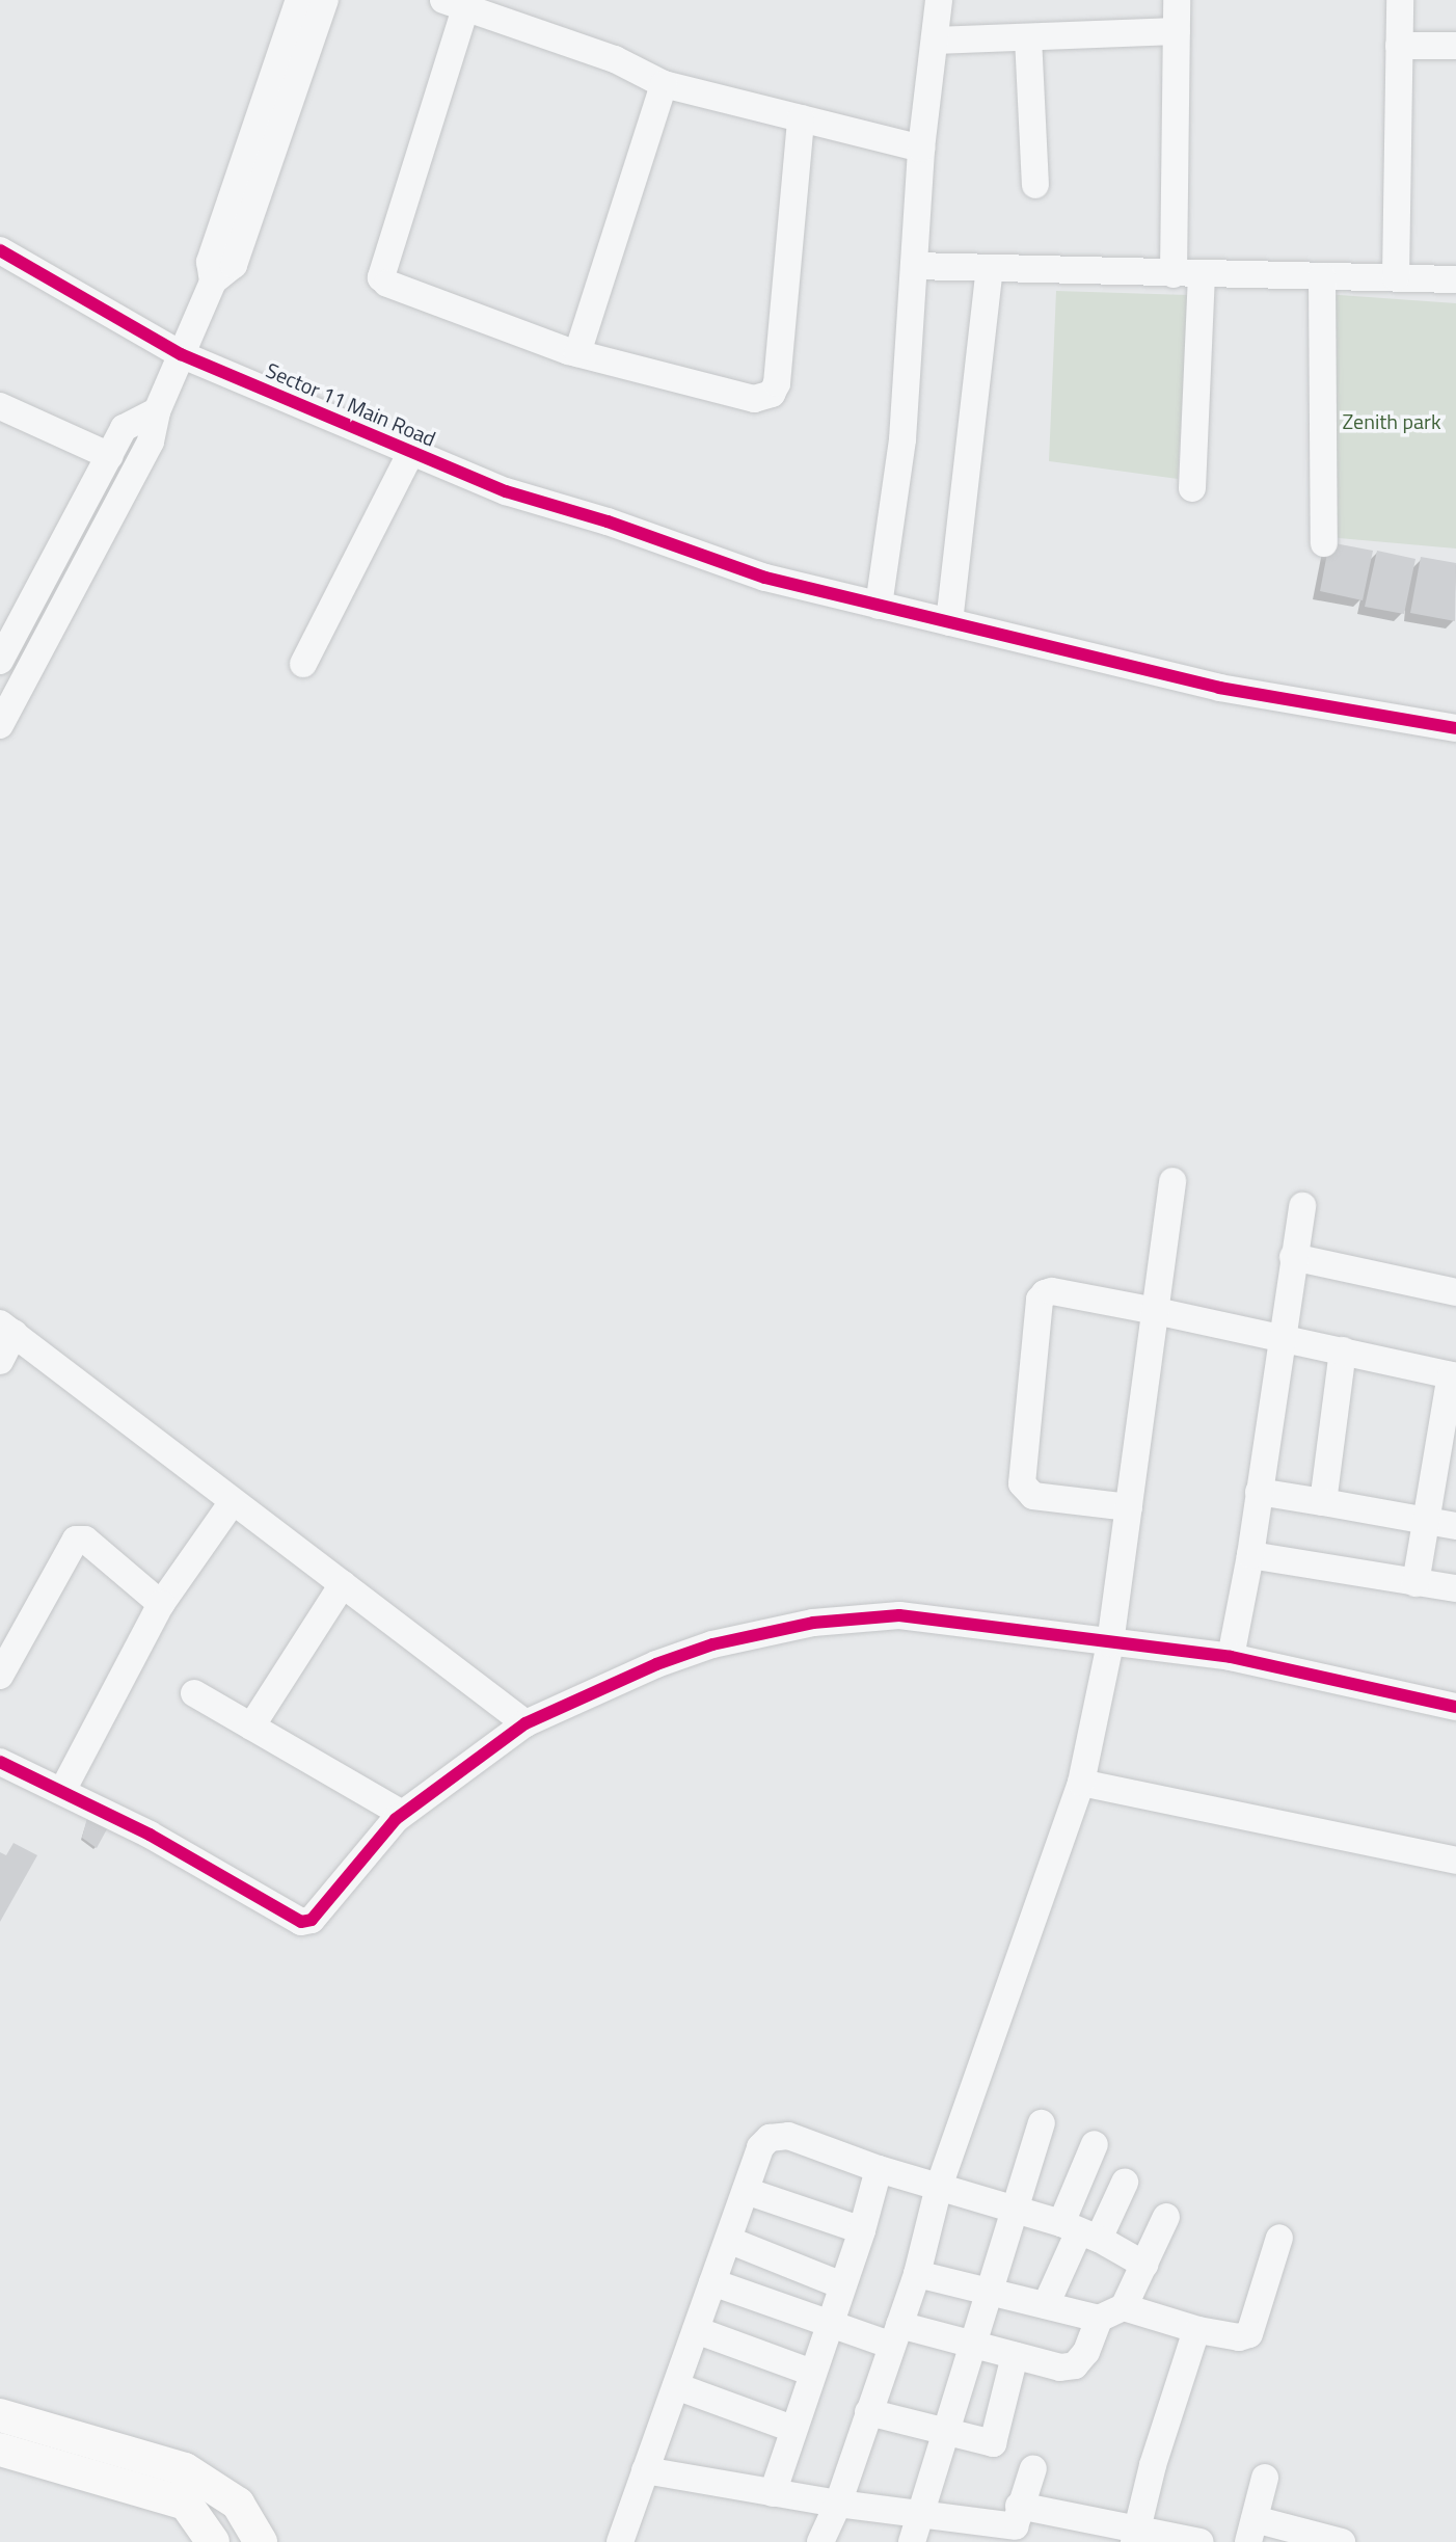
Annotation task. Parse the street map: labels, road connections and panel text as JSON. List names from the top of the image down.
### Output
{
  "streets": {
    "street": ["Sector 11 Main Road"]
  },
  "parks": ["Zenith park"]
}
